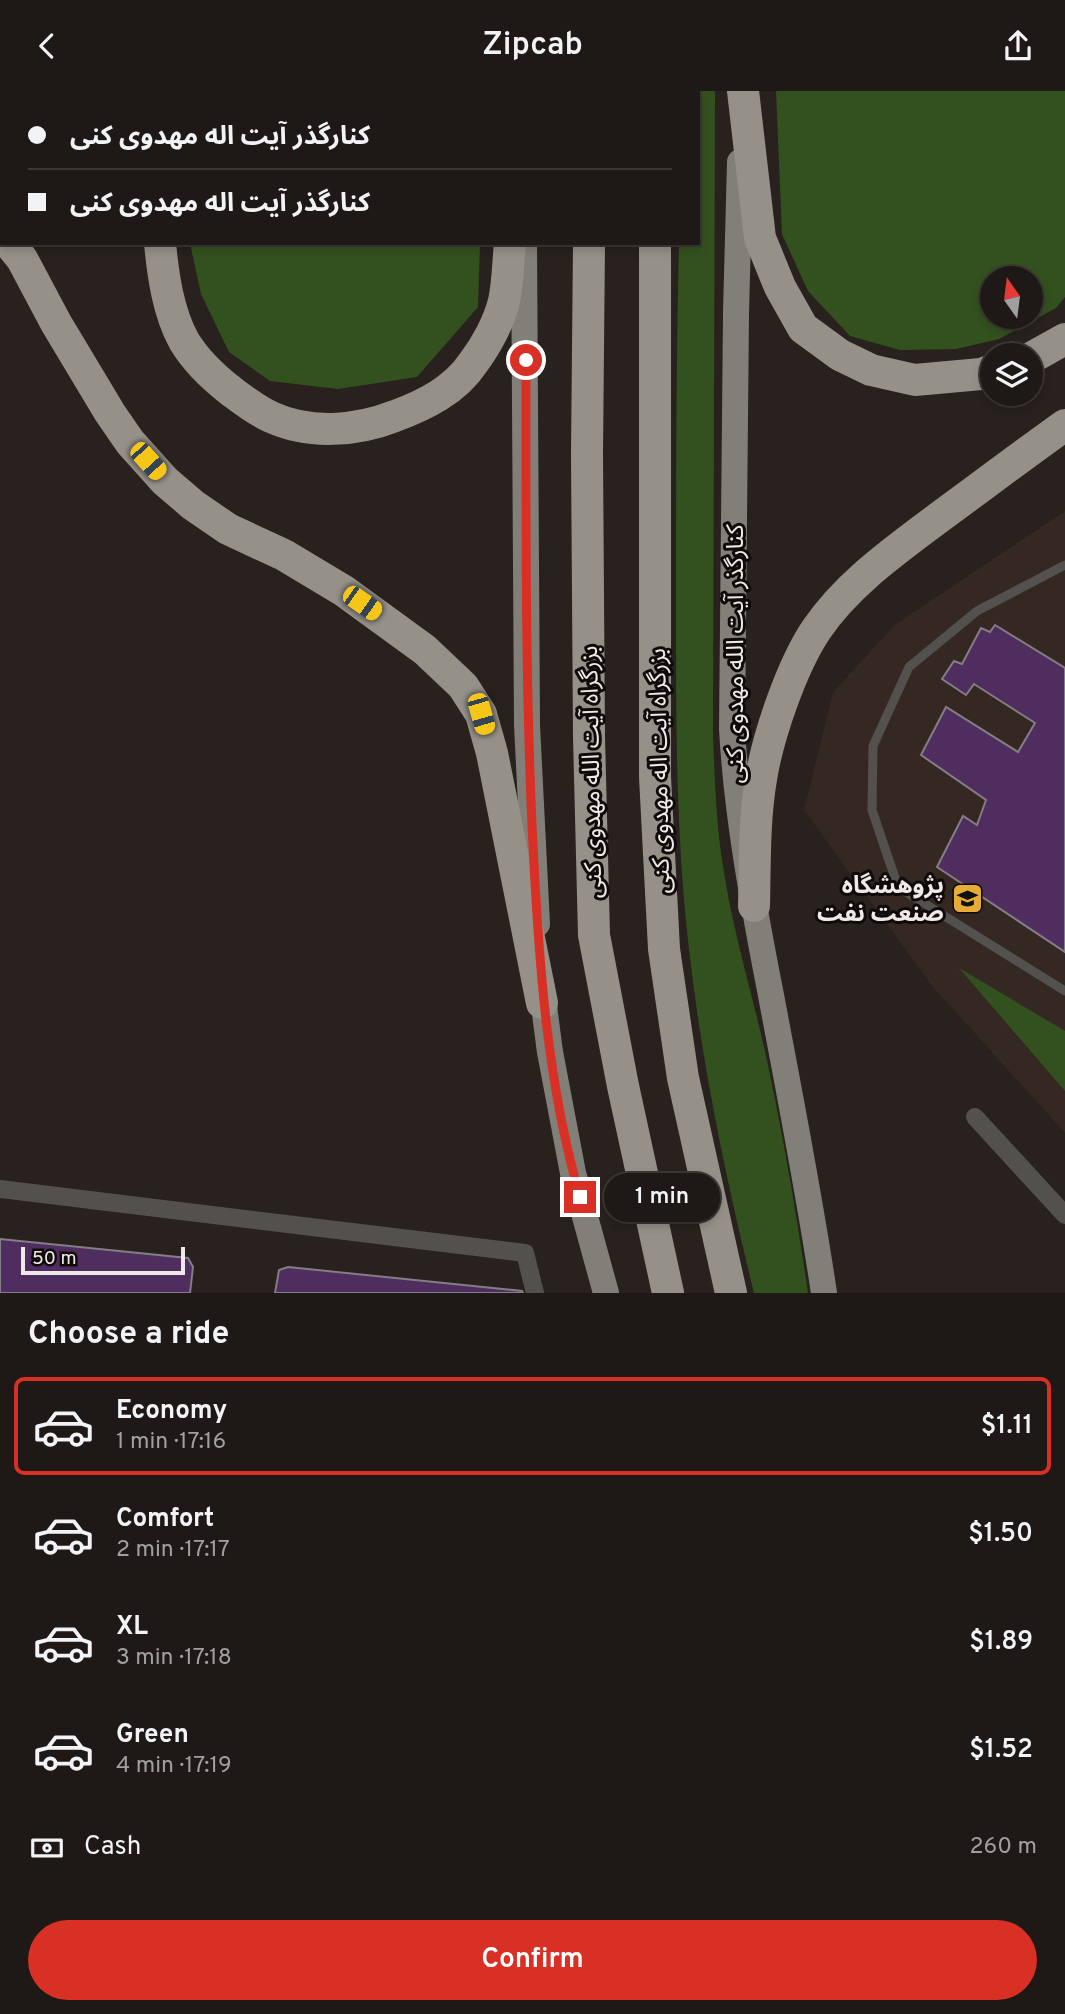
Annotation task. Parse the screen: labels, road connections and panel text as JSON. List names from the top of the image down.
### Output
{
  "streets": {
    "highway": ["بزرگراه آیت اله مهدوی کنی", "بزرگراه آیت الله مهدوی کنی"],
    "main road": ["کنارگذر آیت الله مهدوی کنی"]
  },
  "places": {
    "school or university": ["پژوهشگاه صنعت نفت"]
  },
  "scale_bar": "50 m",
  "north": "top",
  "page": {
    "header": "Zipcab",
    "banner": ["کنارگذر آیت اله مهدوی کنی", "کنارگذر آیت اله مهدوی کنی"],
    "bubble": "1 min",
    "scale": "50 m",
    "heading": "Choose a ride",
    "list": [
      {
        "name": "Economy",
        "note": "1 min · 17:16",
        "value": "$1.11"
      },
      {
        "name": "Comfort",
        "note": "2 min · 17:17",
        "value": "$1.50"
      },
      {
        "name": "XL",
        "note": "3 min · 17:18",
        "value": "$1.89"
      },
      {
        "name": "Green",
        "note": "4 min · 17:19",
        "value": "$1.52"
      }
    ],
    "pay": ["Cash", "260 m"],
    "buttons": "Confirm"
  }
}
